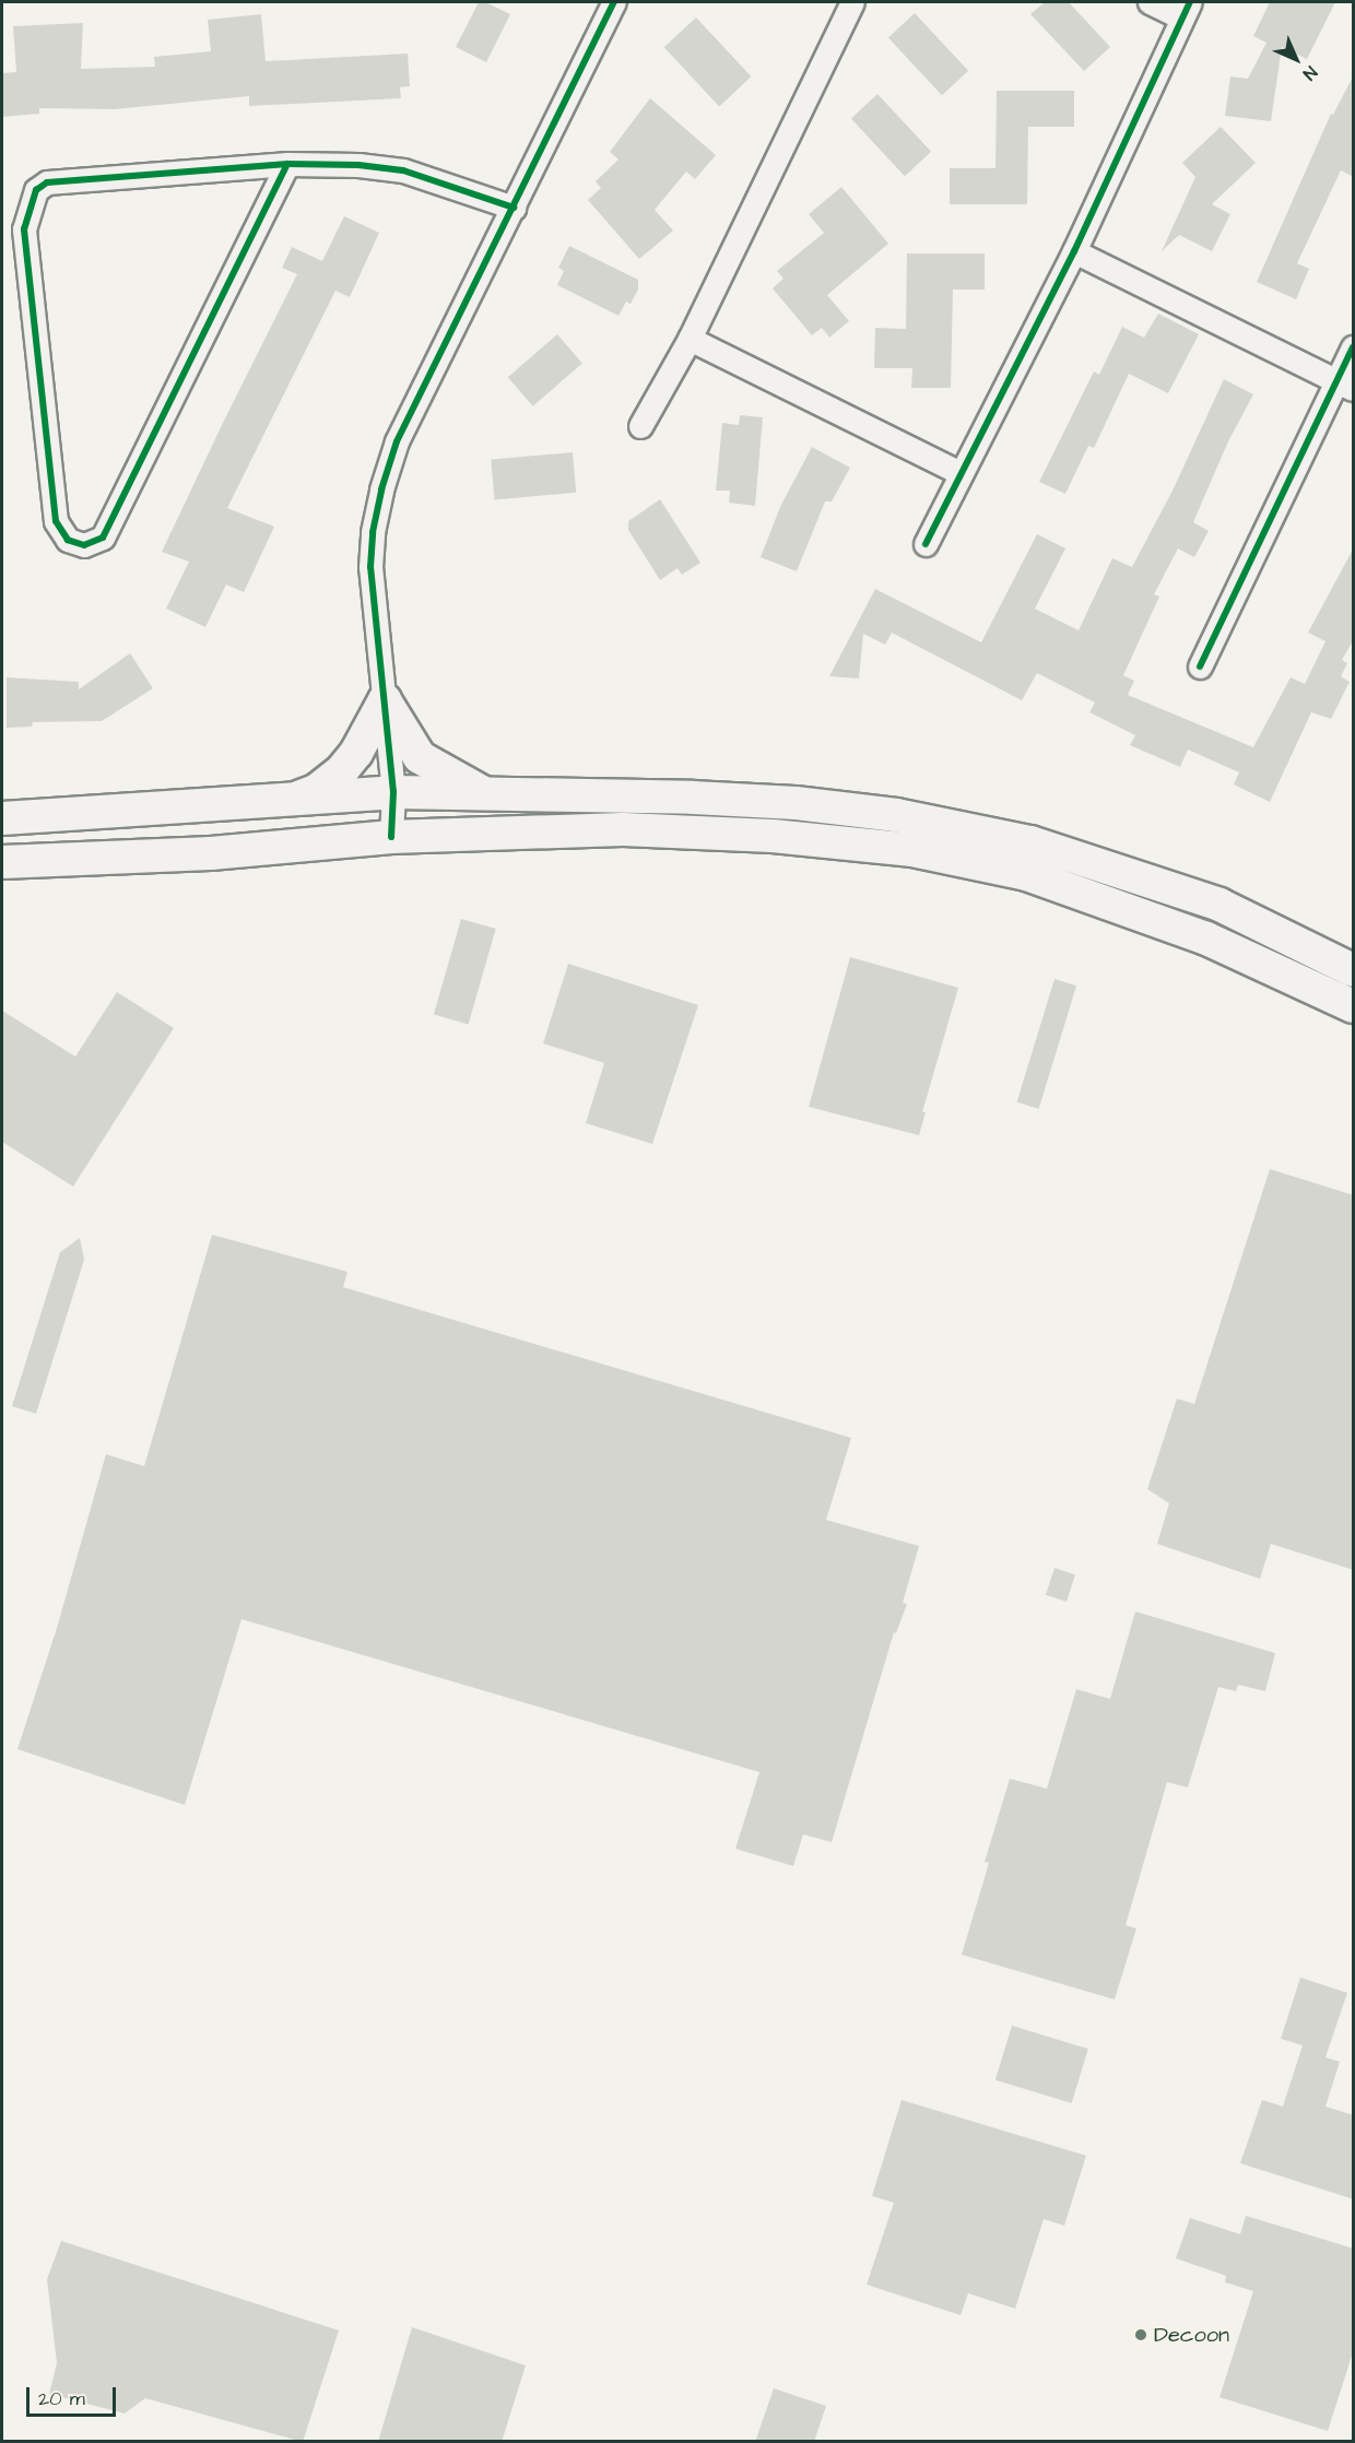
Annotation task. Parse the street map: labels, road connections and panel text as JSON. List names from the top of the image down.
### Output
{
  "places": ["Decoon"],
  "scale_bar": "20 m",
  "north": "bottom right"
}
